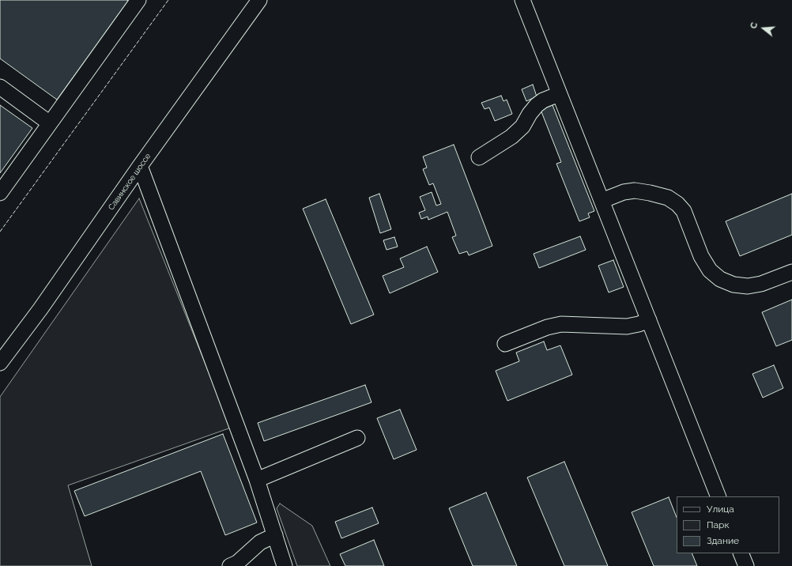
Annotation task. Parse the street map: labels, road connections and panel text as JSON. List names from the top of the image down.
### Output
{
  "streets": {
    "street": ["Савинское шоссе"]
  },
  "legend": ["Улица", "Парк", "Здание"],
  "north": "left"
}
